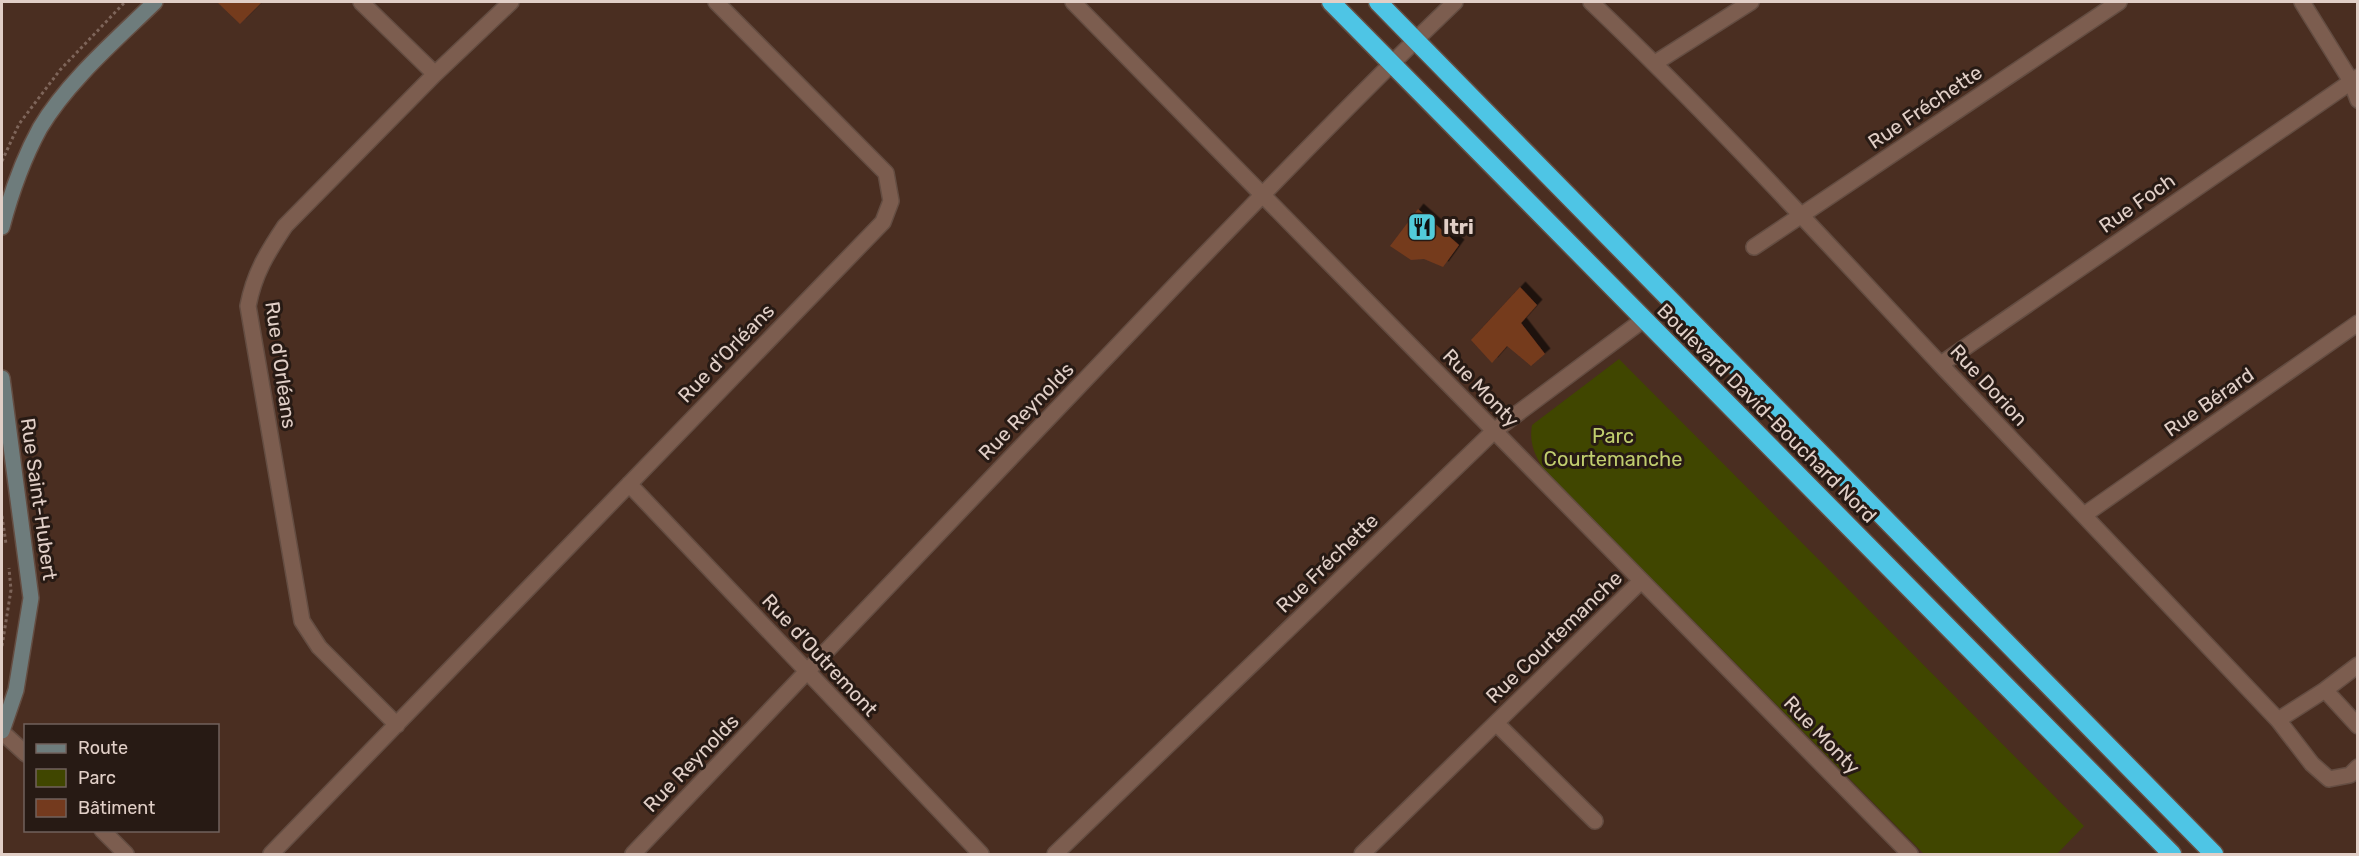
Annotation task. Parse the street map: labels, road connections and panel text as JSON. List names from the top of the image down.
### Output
{
  "streets": {
    "highway": ["Boulevard David-Bouchard Nord"],
    "street": [
      "Rue Fréchette",
      "Rue Foch",
      "Rue d'Orléans",
      "Rue Dorion",
      "Rue Monty",
      "Rue Bérard",
      "Rue Reynolds",
      "Rue Saint-Hubert",
      "Rue Courtemanche",
      "Rue d'Outremont"
    ]
  },
  "crossings": [
    ["Rue Fréchette", "Rue Dorion"],
    ["Rue Fréchette", "Rue Monty"],
    ["Rue Fréchette", "Boulevard David-Bouchard Nord"],
    ["Rue Foch", "Rue Dorion"],
    ["Rue d'Orléans", "Rue d'Outremont"],
    ["Rue Dorion", "Rue Bérard"],
    ["Rue Monty", "Rue Reynolds"],
    ["Rue Monty", "Rue Courtemanche"],
    ["Rue Reynolds", "Boulevard David-Bouchard Nord"],
    ["Rue Reynolds", "Rue d'Outremont"]
  ],
  "parks": ["Parc Courtemanche"],
  "places": {
    "restaurant": ["Itri"]
  },
  "legend": ["Route", "Parc", "Bâtiment"]
}
